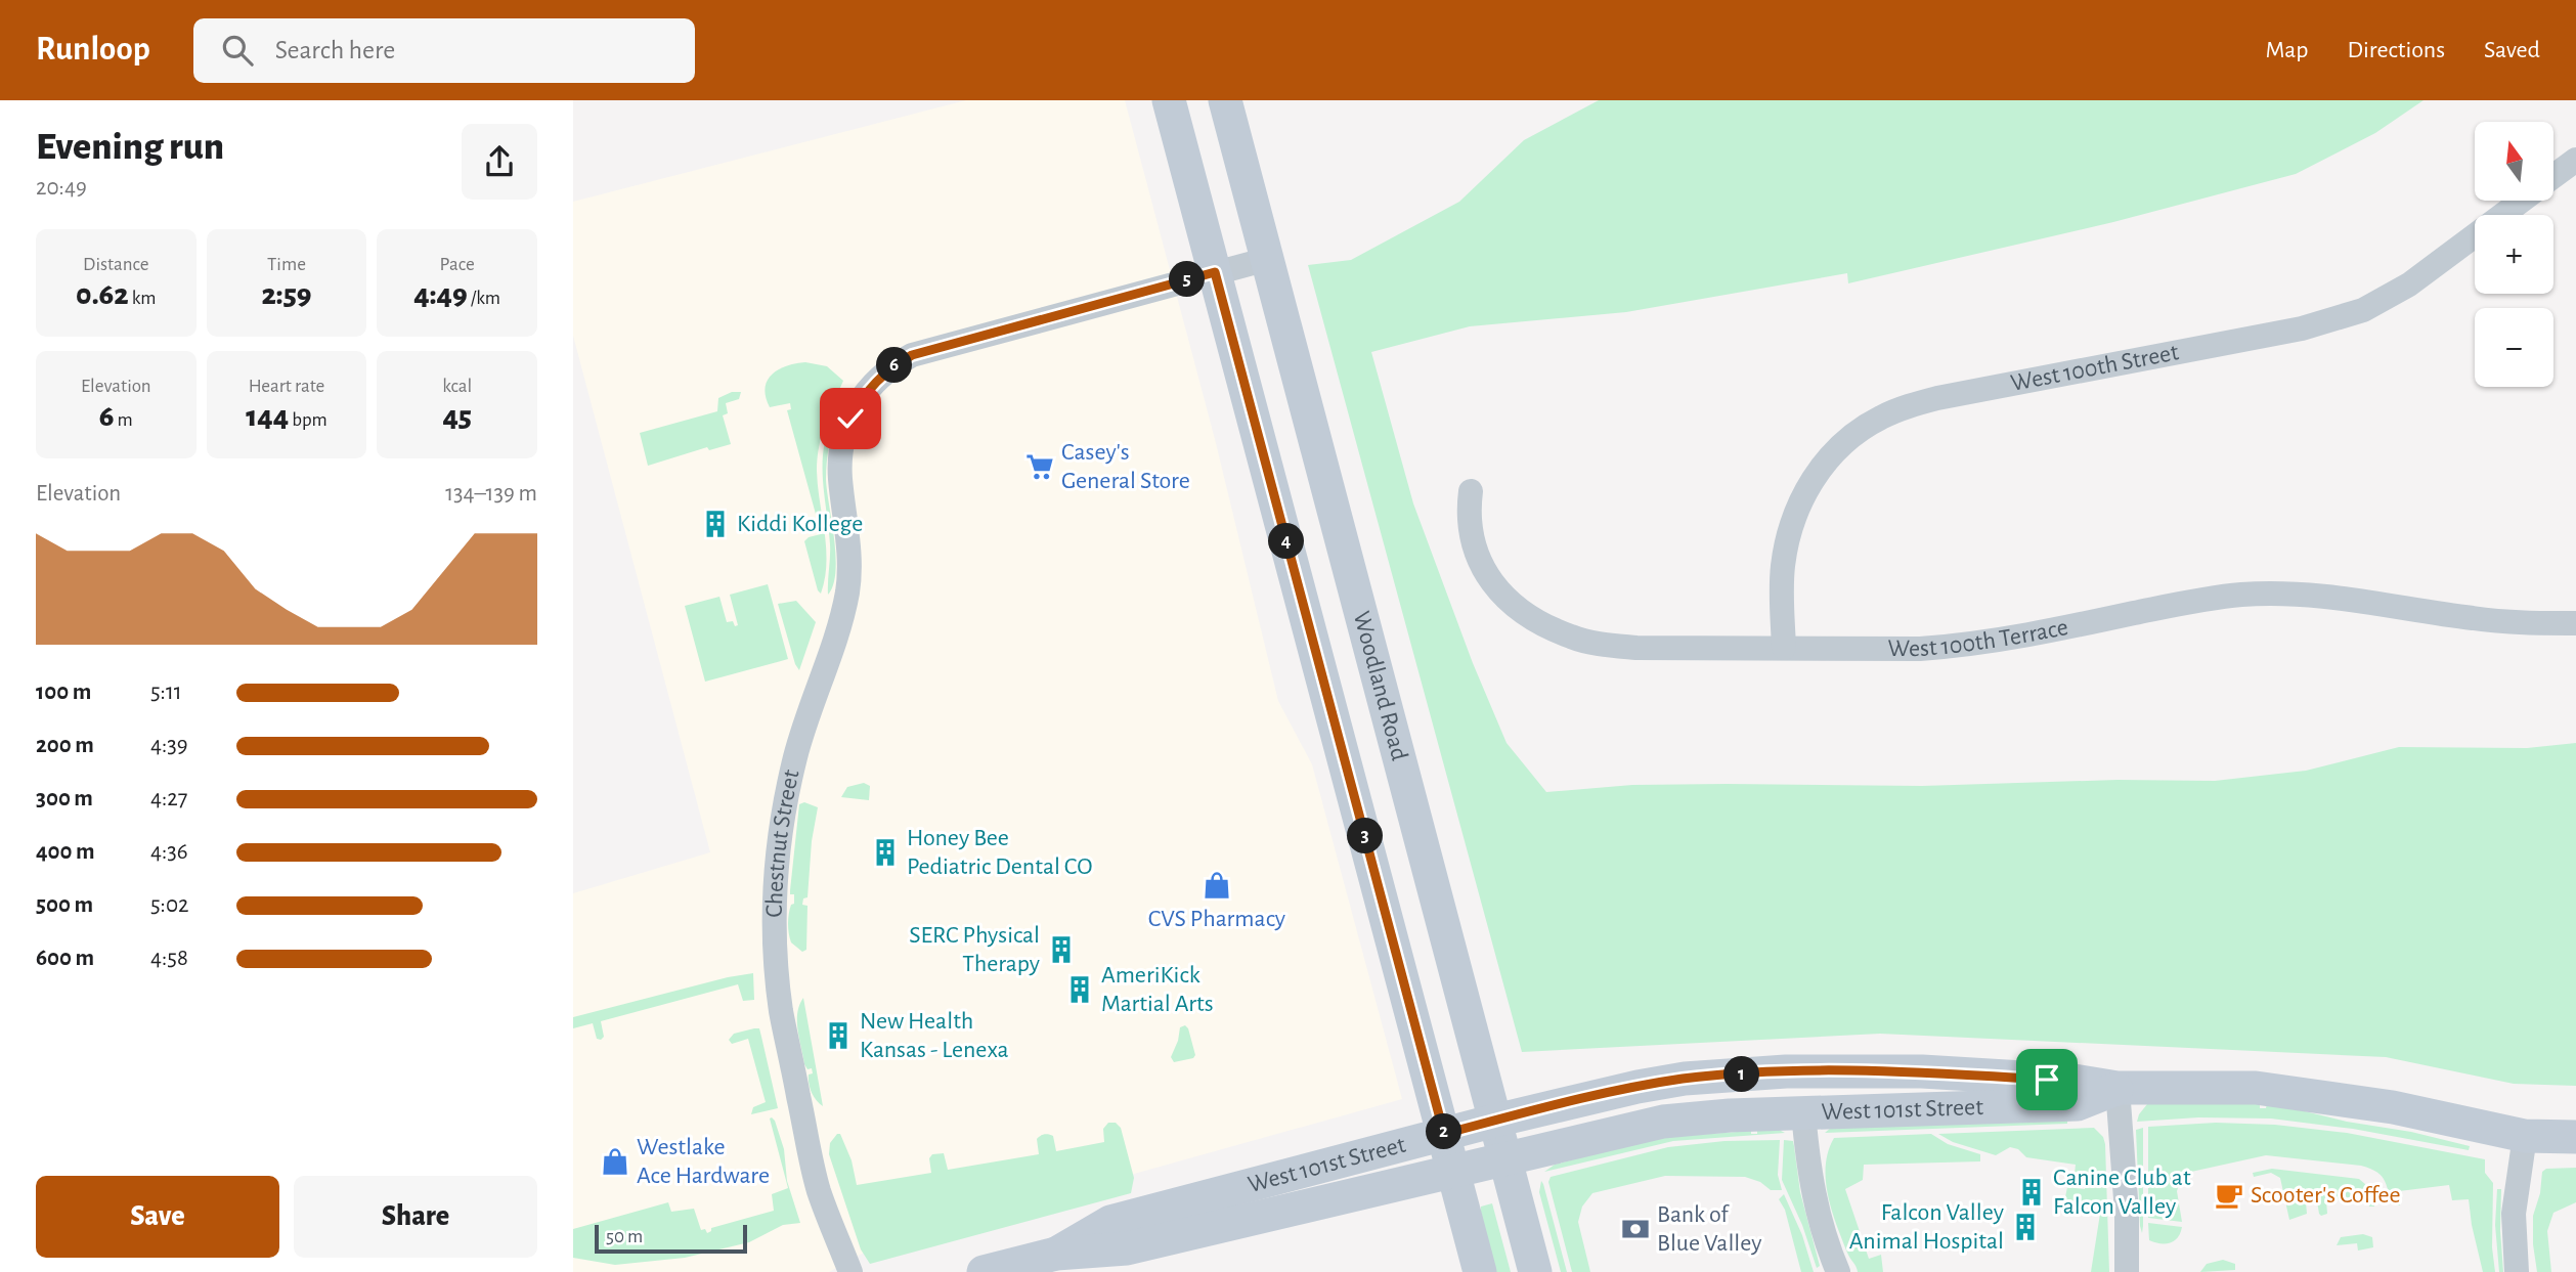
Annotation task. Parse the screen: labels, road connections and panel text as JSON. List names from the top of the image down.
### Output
{
  "streets": {
    "street": [
      "West 100th Street",
      "West 100th Terrace",
      "Woodland Road",
      "Chestnut Street",
      "West 101st Street"
    ]
  },
  "crossings": [
    ["West 100th Street", "West 100th Terrace"],
    ["Woodland Road", "Chestnut Street"],
    ["Woodland Road", "West 101st Street"]
  ],
  "places": {
    "supermarket": ["Casey's General Store"],
    "building": [
      "Kiddi Kollege",
      "Honey Bee Pediatric Dental CO",
      "SERC Physical Therapy",
      "AmeriKick Martial Arts",
      "New Health Kansas - Lenexa",
      "Canine Club at Falcon Valley",
      "Falcon Valley Animal Hospital"
    ],
    "shop": ["CVS Pharmacy", "Westlake Ace Hardware"],
    "cafe": ["Scooter's Coffee"],
    "bank": ["Bank of Blue Valley"]
  },
  "scale_bar": "50 m",
  "north": "top",
  "page": {
    "header": "Runloop",
    "search": "Search here",
    "nav": ["Map", "Directions", "Saved"],
    "heading": ["Evening run", "20:49"],
    "map_buttons": ["+", "−"],
    "stats": [
      ["Distance", "0.62 km"],
      ["Time", "2:59"],
      ["Pace", "4:49 /km"],
      ["Elevation", "6 m"],
      ["Heart rate", "144 bpm"],
      ["kcal", "45"]
    ],
    "pins": [
      "5",
      "6",
      "4",
      "3",
      "1",
      "2"
    ],
    "chart": ["Elevation", "134–139 m"],
    "list": [
      {
        "name": "100 m",
        "note": "5:11"
      },
      {
        "name": "200 m",
        "note": "4:39"
      },
      {
        "name": "300 m",
        "note": "4:27"
      },
      {
        "name": "400 m",
        "note": "4:36"
      },
      {
        "name": "500 m",
        "note": "5:02"
      },
      {
        "name": "600 m",
        "note": "4:58"
      }
    ],
    "buttons": ["Save", "Share"],
    "scale": "50 m"
  }
}
